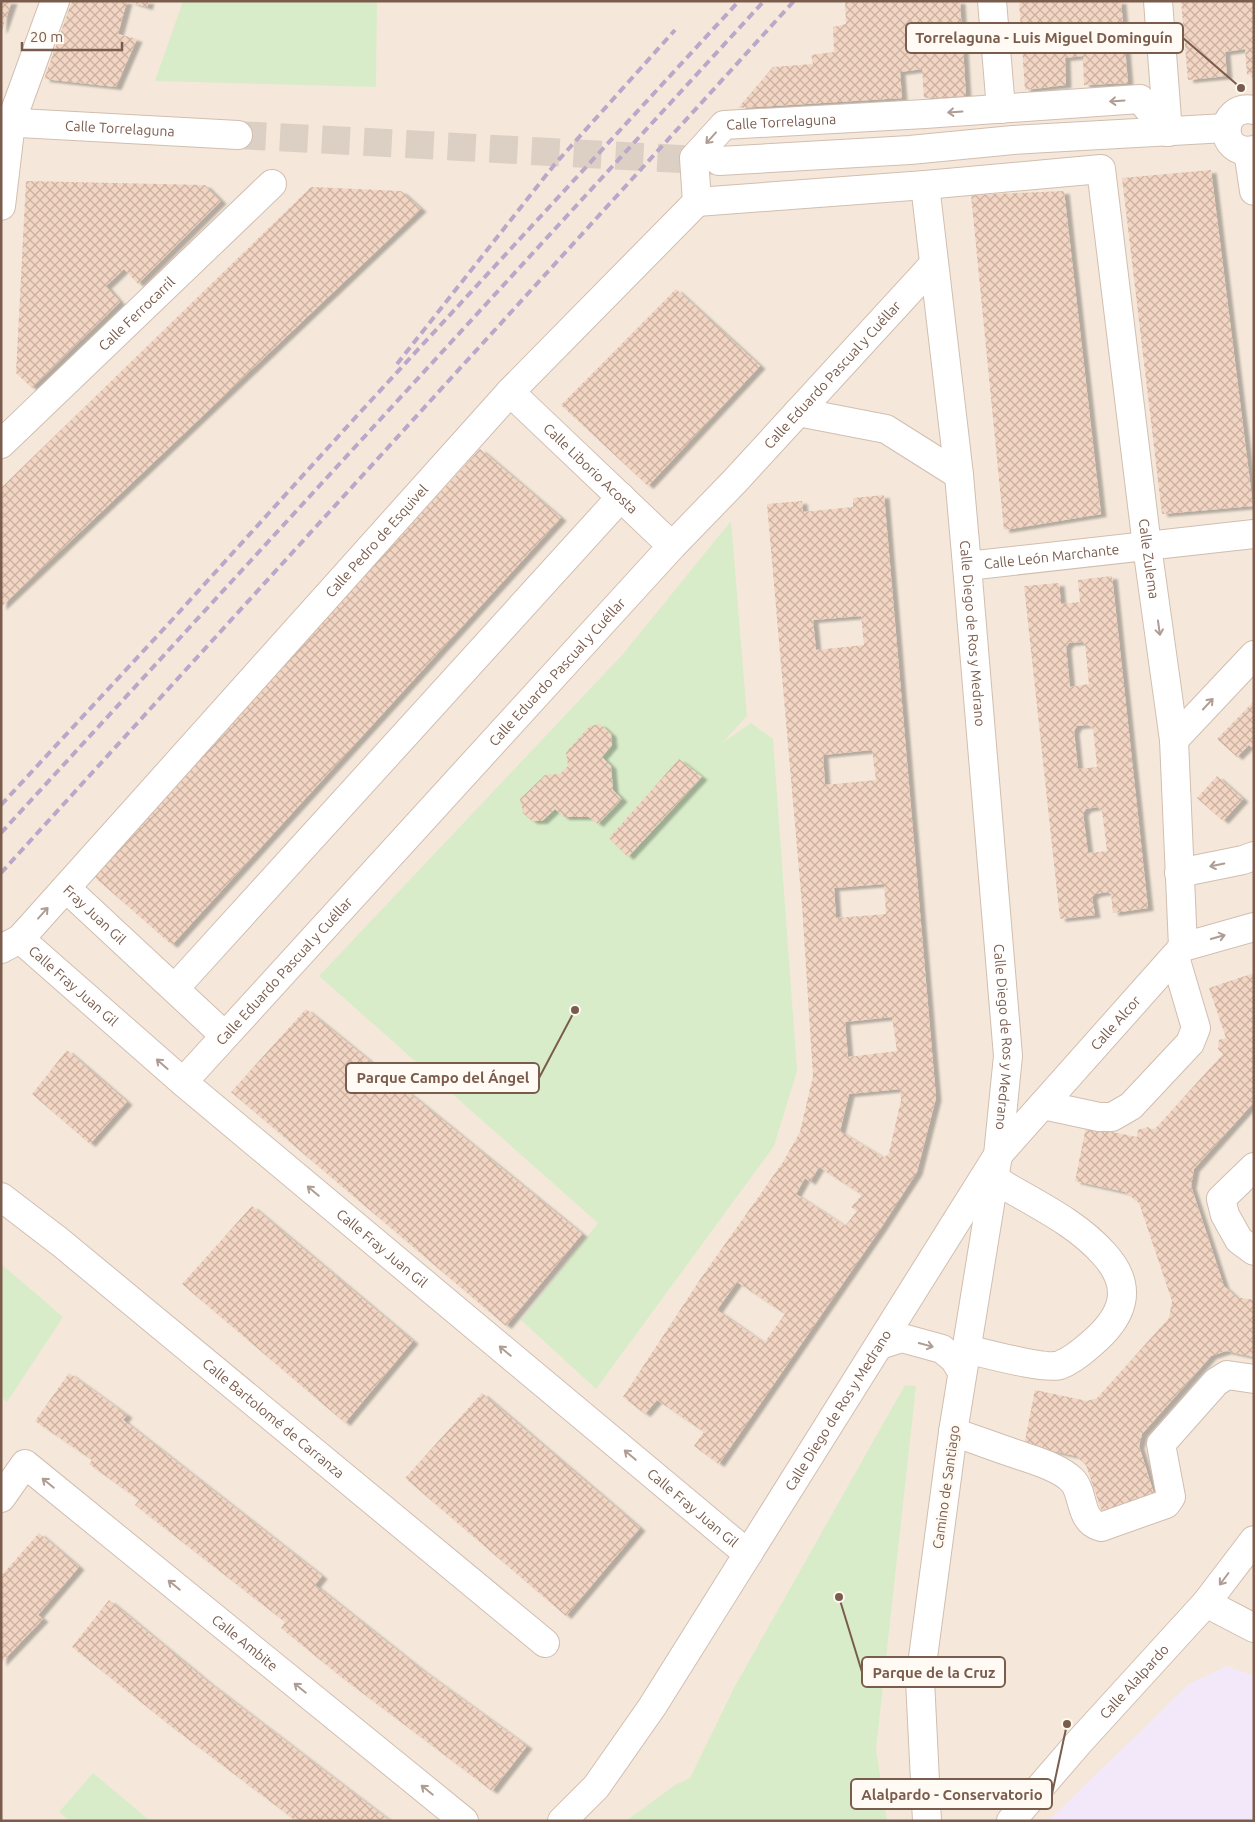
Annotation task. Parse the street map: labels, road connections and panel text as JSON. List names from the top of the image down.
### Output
{
  "streets": {
    "street": [
      "Calle Torrelaguna",
      "Calle Ferrocarril",
      "Calle Eduardo Pascual y Cuéllar",
      "Calle Liborio Acosta",
      "Calle Pedro de Esquivel",
      "Calle León Marchante",
      "Calle Zulema",
      "Calle Diego de Ros y Medrano",
      "Fray Juan Gil",
      "Calle Fray Juan Gil",
      "Calle Alcor",
      "Calle Bartolomé de Carranza",
      "Camino de Santiago",
      "Calle Ambite",
      "Calle Alalpardo"
    ]
  },
  "crossings": [
    ["Calle Torrelaguna", "Calle Pedro de Esquivel"],
    ["Calle Eduardo Pascual y Cuéllar", "Calle Liborio Acosta"],
    ["Calle Eduardo Pascual y Cuéllar", "Calle Diego de Ros y Medrano"],
    ["Calle Eduardo Pascual y Cuéllar", "Fray Juan Gil"],
    ["Calle Eduardo Pascual y Cuéllar", "Calle Fray Juan Gil"],
    ["Calle Liborio Acosta", "Calle Pedro de Esquivel"],
    ["Calle Pedro de Esquivel", "Fray Juan Gil"],
    ["Calle León Marchante", "Calle Zulema"],
    ["Calle León Marchante", "Calle Diego de Ros y Medrano"],
    ["Calle Zulema", "Calle Diego de Ros y Medrano"],
    ["Calle Zulema", "Calle Alcor"],
    ["Calle Diego de Ros y Medrano", "Calle Fray Juan Gil"],
    ["Calle Diego de Ros y Medrano", "Calle Alcor"],
    ["Calle Diego de Ros y Medrano", "Camino de Santiago"],
    ["Fray Juan Gil", "Calle Fray Juan Gil"],
    ["Calle Alcor", "Camino de Santiago"]
  ],
  "one_way": ["Calle Fray Juan Gil", "Calle Ambite"],
  "places": [
    "Torrelaguna - Luis Miguel Dominguín",
    "Parque Campo del Ángel",
    "Parque de la Cruz",
    "Alalpardo - Conservatorio"
  ],
  "scale_bar": "20 m"
}
